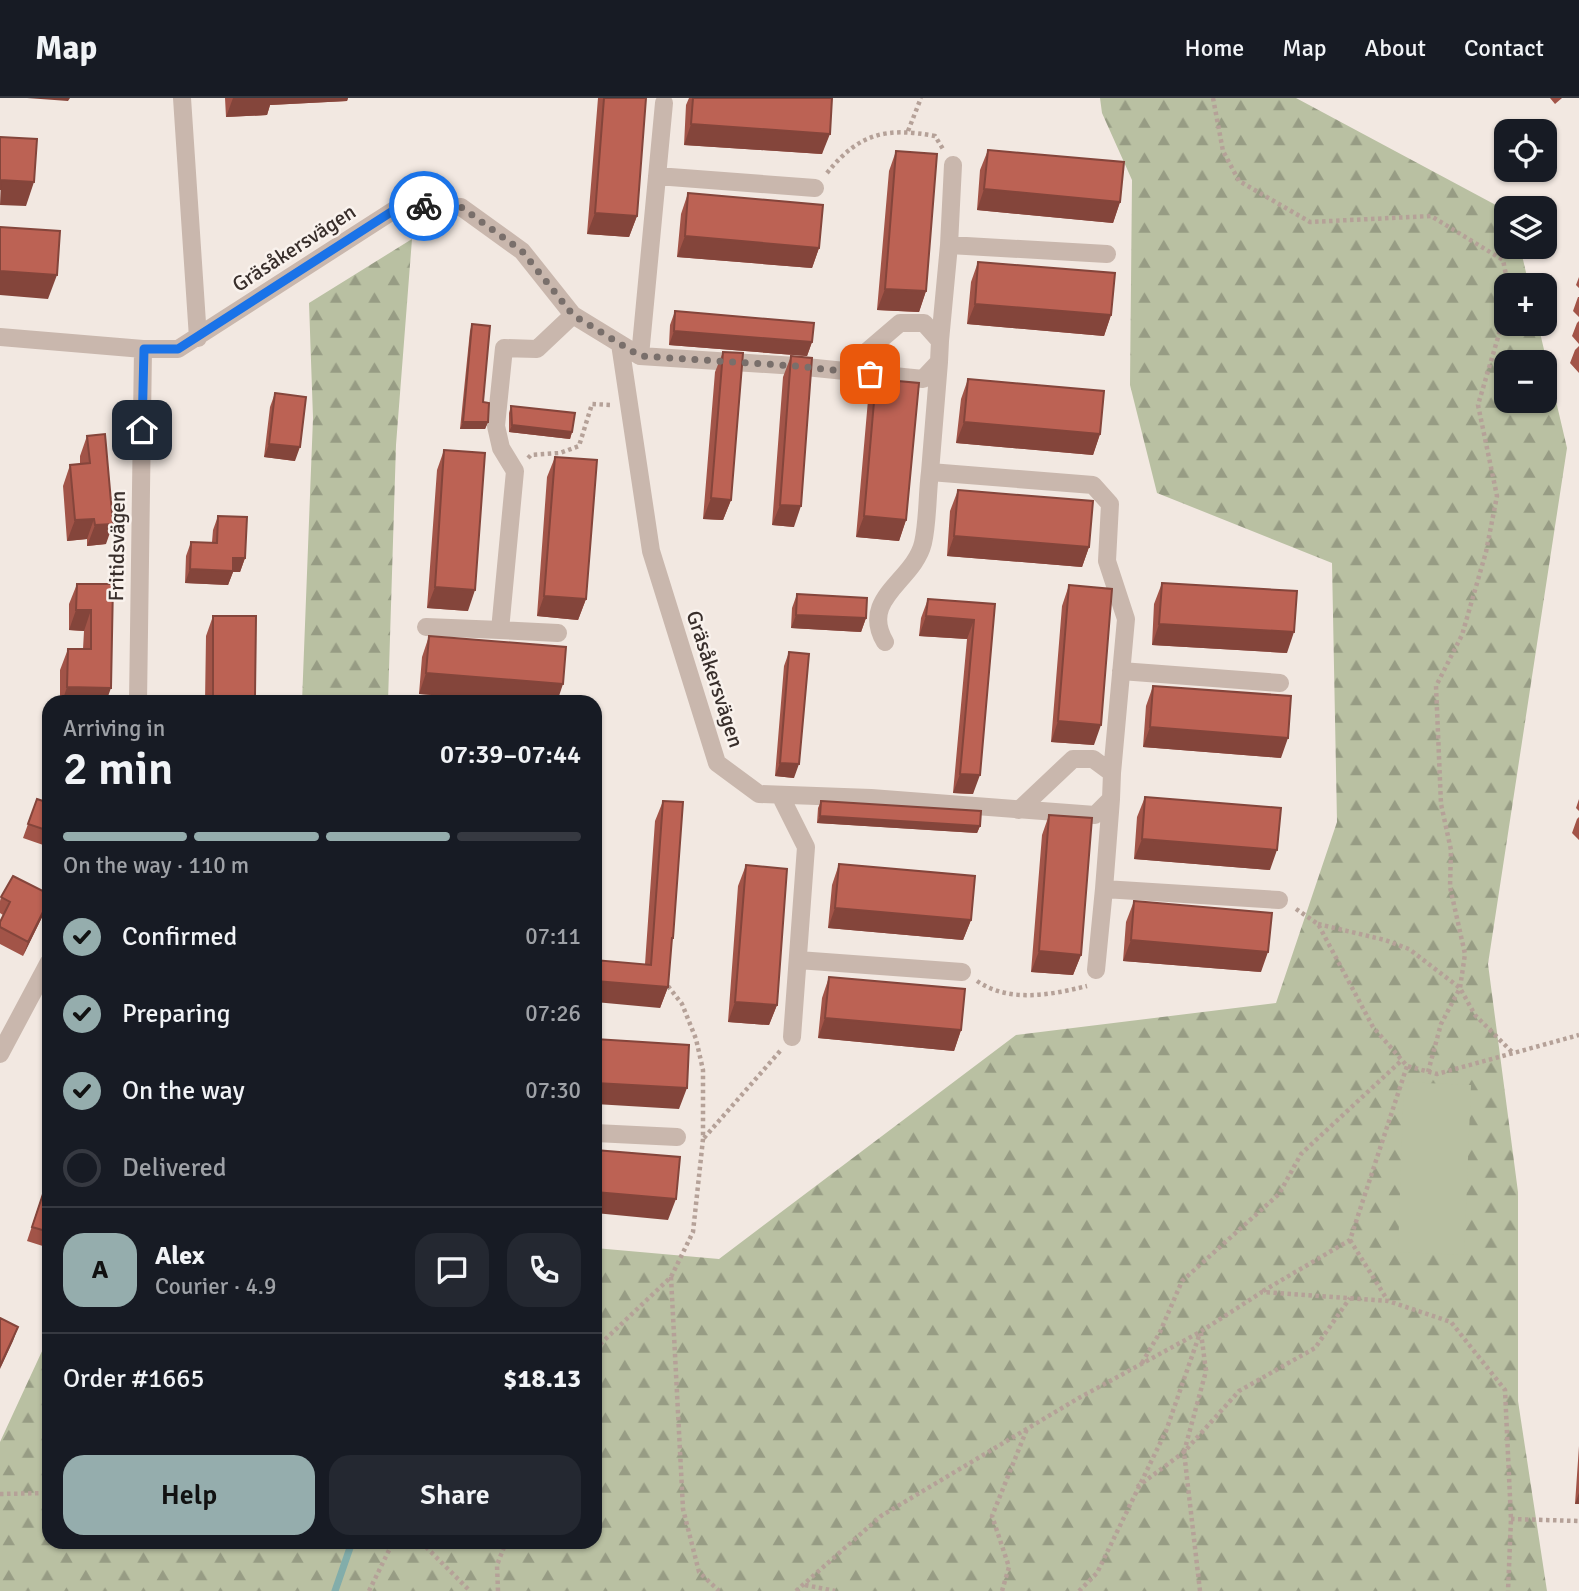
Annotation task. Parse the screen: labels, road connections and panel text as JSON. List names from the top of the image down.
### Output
{
  "streets": {
    "street": ["Gräsåkersvägen", "Fritidsvägen"]
  },
  "crossings": [
    ["Gräsåkersvägen", "Fritidsvägen"]
  ],
  "page": {
    "header": "Map",
    "nav": [
      "Home",
      "Map",
      "About",
      "Contact"
    ],
    "map_buttons": ["+", "−"],
    "heading": ["2 min", "Arriving in", "07:39–07:44"],
    "panel": [
      "Alex",
      "Courier · 4.9",
      "Order #1665",
      "$18.13"
    ],
    "bar": "On the way · 110 m",
    "list": [
      ["Confirmed", "07:11"],
      ["Preparing", "07:26"],
      ["On the way", "07:30"],
      "Delivered"
    ],
    "round": "A",
    "buttons": ["Help", "Share"]
  }
}
